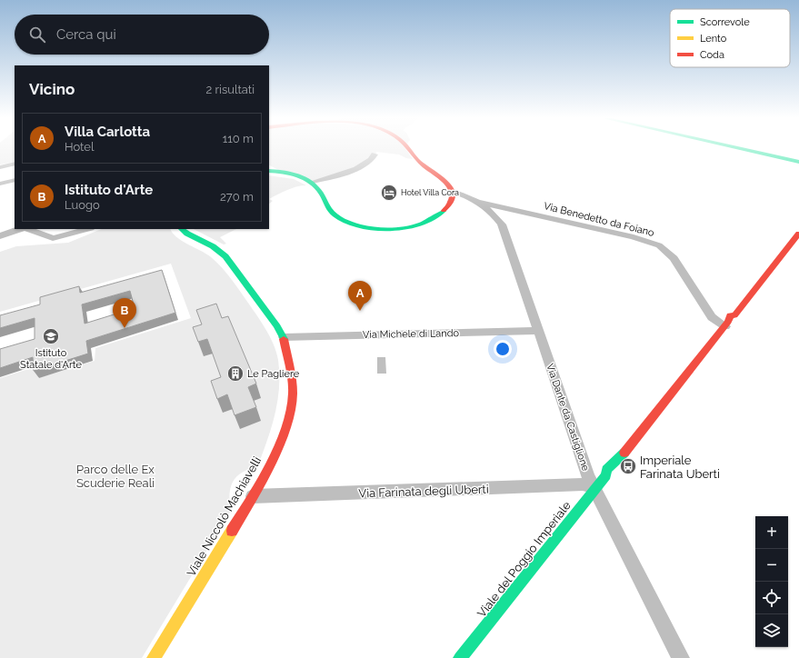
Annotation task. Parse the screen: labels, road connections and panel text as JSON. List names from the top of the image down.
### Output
{
  "streets": {
    "main road": ["Viale Niccolò Machiavelli", "Viale del Poggio Imperiale"],
    "street": [
      "Via Benedetto da Foiano",
      "Via Michele di Lando",
      "Via Dante da Castiglione",
      "Via Farinata degli Uberti"
    ]
  },
  "crossings": [
    ["Via Benedetto da Foiano", "Via Dante da Castiglione"],
    ["Via Benedetto da Foiano", "Viale del Poggio Imperiale"],
    ["Via Michele di Lando", "Via Dante da Castiglione"],
    ["Via Michele di Lando", "Viale Niccolò Machiavelli"],
    ["Via Dante da Castiglione", "Via Farinata degli Uberti"],
    ["Via Dante da Castiglione", "Viale del Poggio Imperiale"],
    ["Via Farinata degli Uberti", "Viale Niccolò Machiavelli"],
    ["Via Farinata degli Uberti", "Viale del Poggio Imperiale"]
  ],
  "parks": ["Parco delle Ex Scuderie Reali"],
  "places": {
    "hotel": ["Hotel Villa Cora"],
    "school or university": ["Istituto Statale d'Arte"],
    "building": ["Le Pagliere"],
    "bus stop": ["Imperiale Farinata Uberti"]
  },
  "legend": ["Scorrevole", "Lento", "Coda"],
  "page": {
    "search": "Cerca qui",
    "heading": ["Vicino", "2 risultati"],
    "list": [
      {
        "mark": "A",
        "name": "Villa Carlotta",
        "note": "Hotel",
        "value": "110 m"
      },
      {
        "mark": "B",
        "name": "Istituto d'Arte",
        "note": "Luogo",
        "value": "270 m"
      }
    ],
    "pins": ["A", "B"],
    "map_buttons": ["+", "−"]
  }
}
